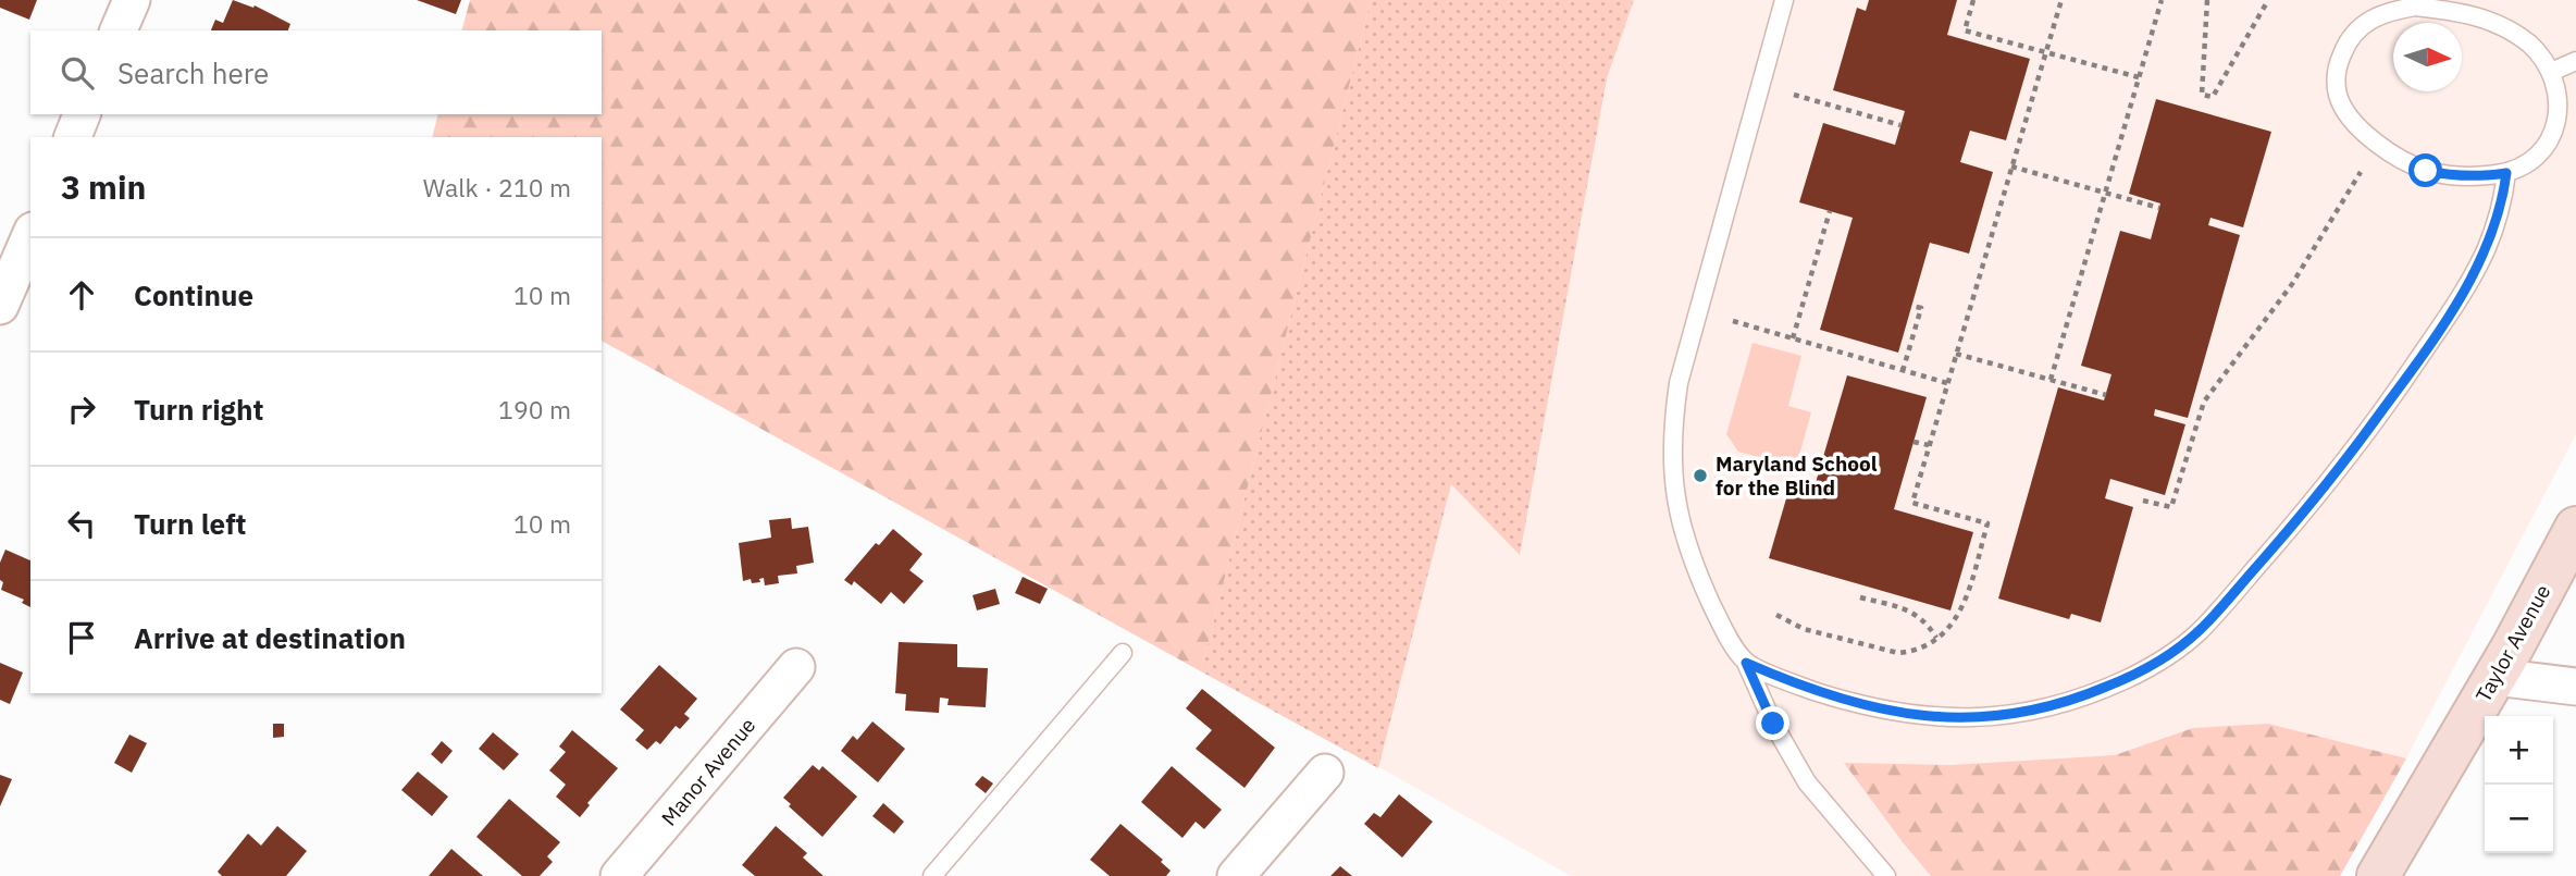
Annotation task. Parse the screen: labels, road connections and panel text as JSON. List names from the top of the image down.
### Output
{
  "streets": {
    "main road": ["Taylor Avenue"],
    "street": ["Manor Avenue"]
  },
  "places": ["Maryland School for the Blind"],
  "north": "right",
  "page": {
    "search": "Search here",
    "heading": ["3 min", "Walk · 210 m"],
    "list": [
      ["Continue", "10 m"],
      ["Turn right", "190 m"],
      ["Turn left", "10 m"],
      "Arrive at destination"
    ],
    "map_buttons": ["+", "−"]
  }
}
